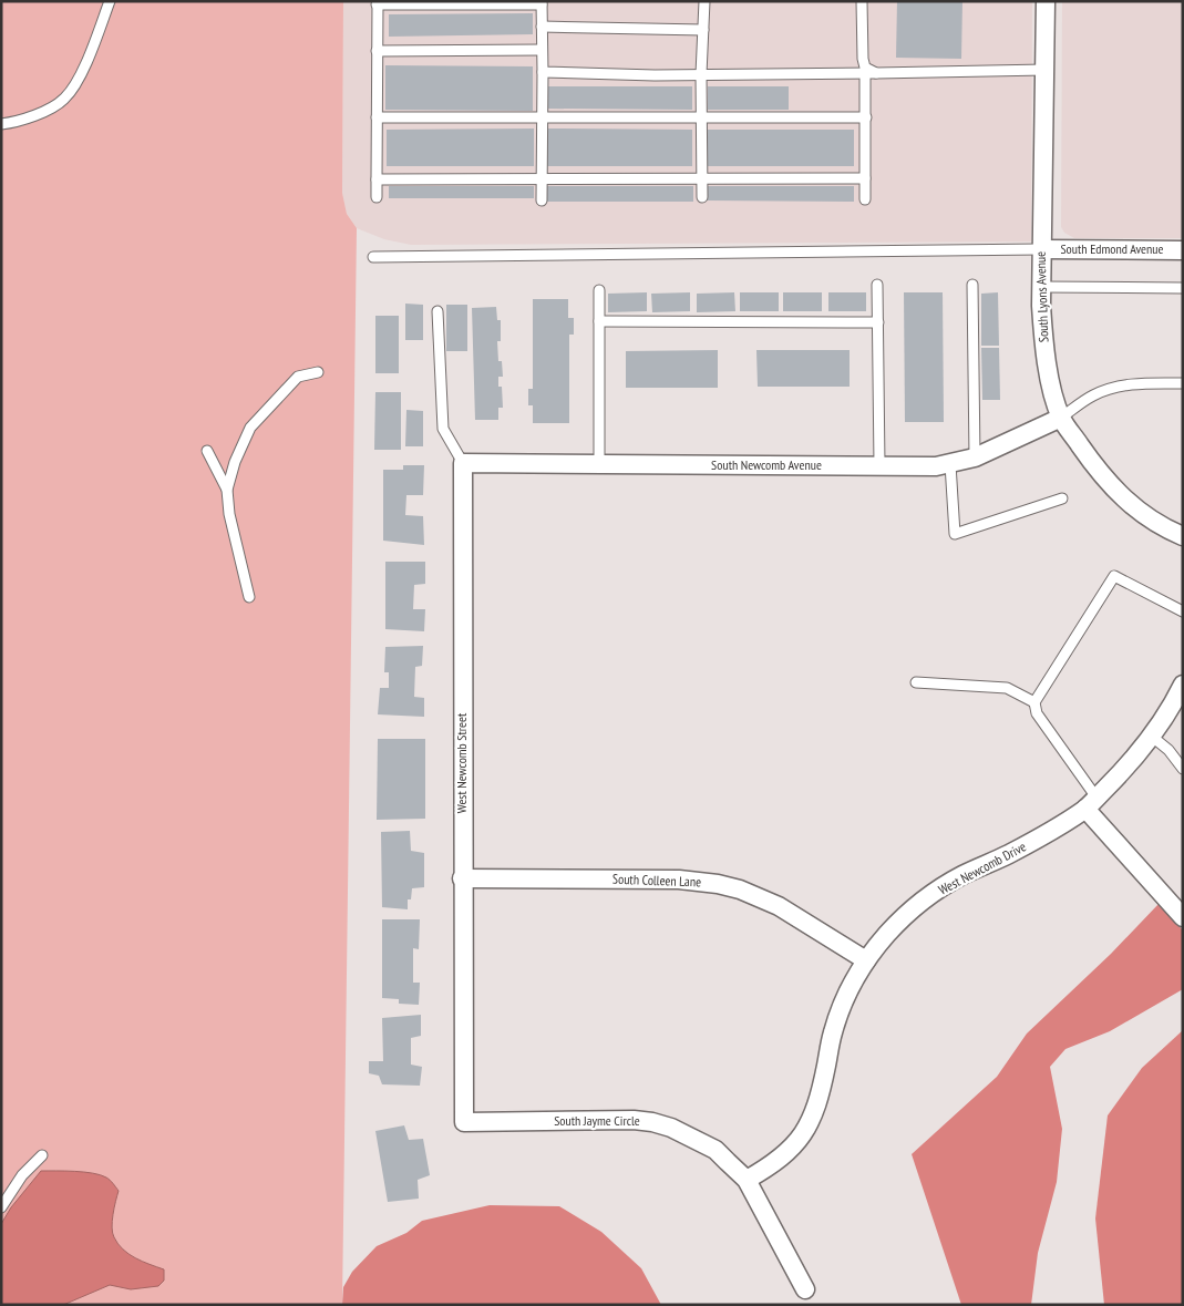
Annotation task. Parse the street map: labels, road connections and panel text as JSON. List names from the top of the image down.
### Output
{
  "streets": {
    "street": [
      "South Edmond Avenue",
      "South Lyons Avenue",
      "South Newcomb Avenue",
      "West Newcomb Street",
      "West Newcomb Drive",
      "South Colleen Lane",
      "South Jayme Circle"
    ]
  },
  "crossings": [
    ["South Edmond Avenue", "South Lyons Avenue"],
    ["South Lyons Avenue", "South Newcomb Avenue"],
    ["South Newcomb Avenue", "West Newcomb Street"],
    ["West Newcomb Street", "South Colleen Lane"],
    ["West Newcomb Street", "South Jayme Circle"],
    ["West Newcomb Drive", "South Colleen Lane"],
    ["West Newcomb Drive", "South Jayme Circle"]
  ]
}
